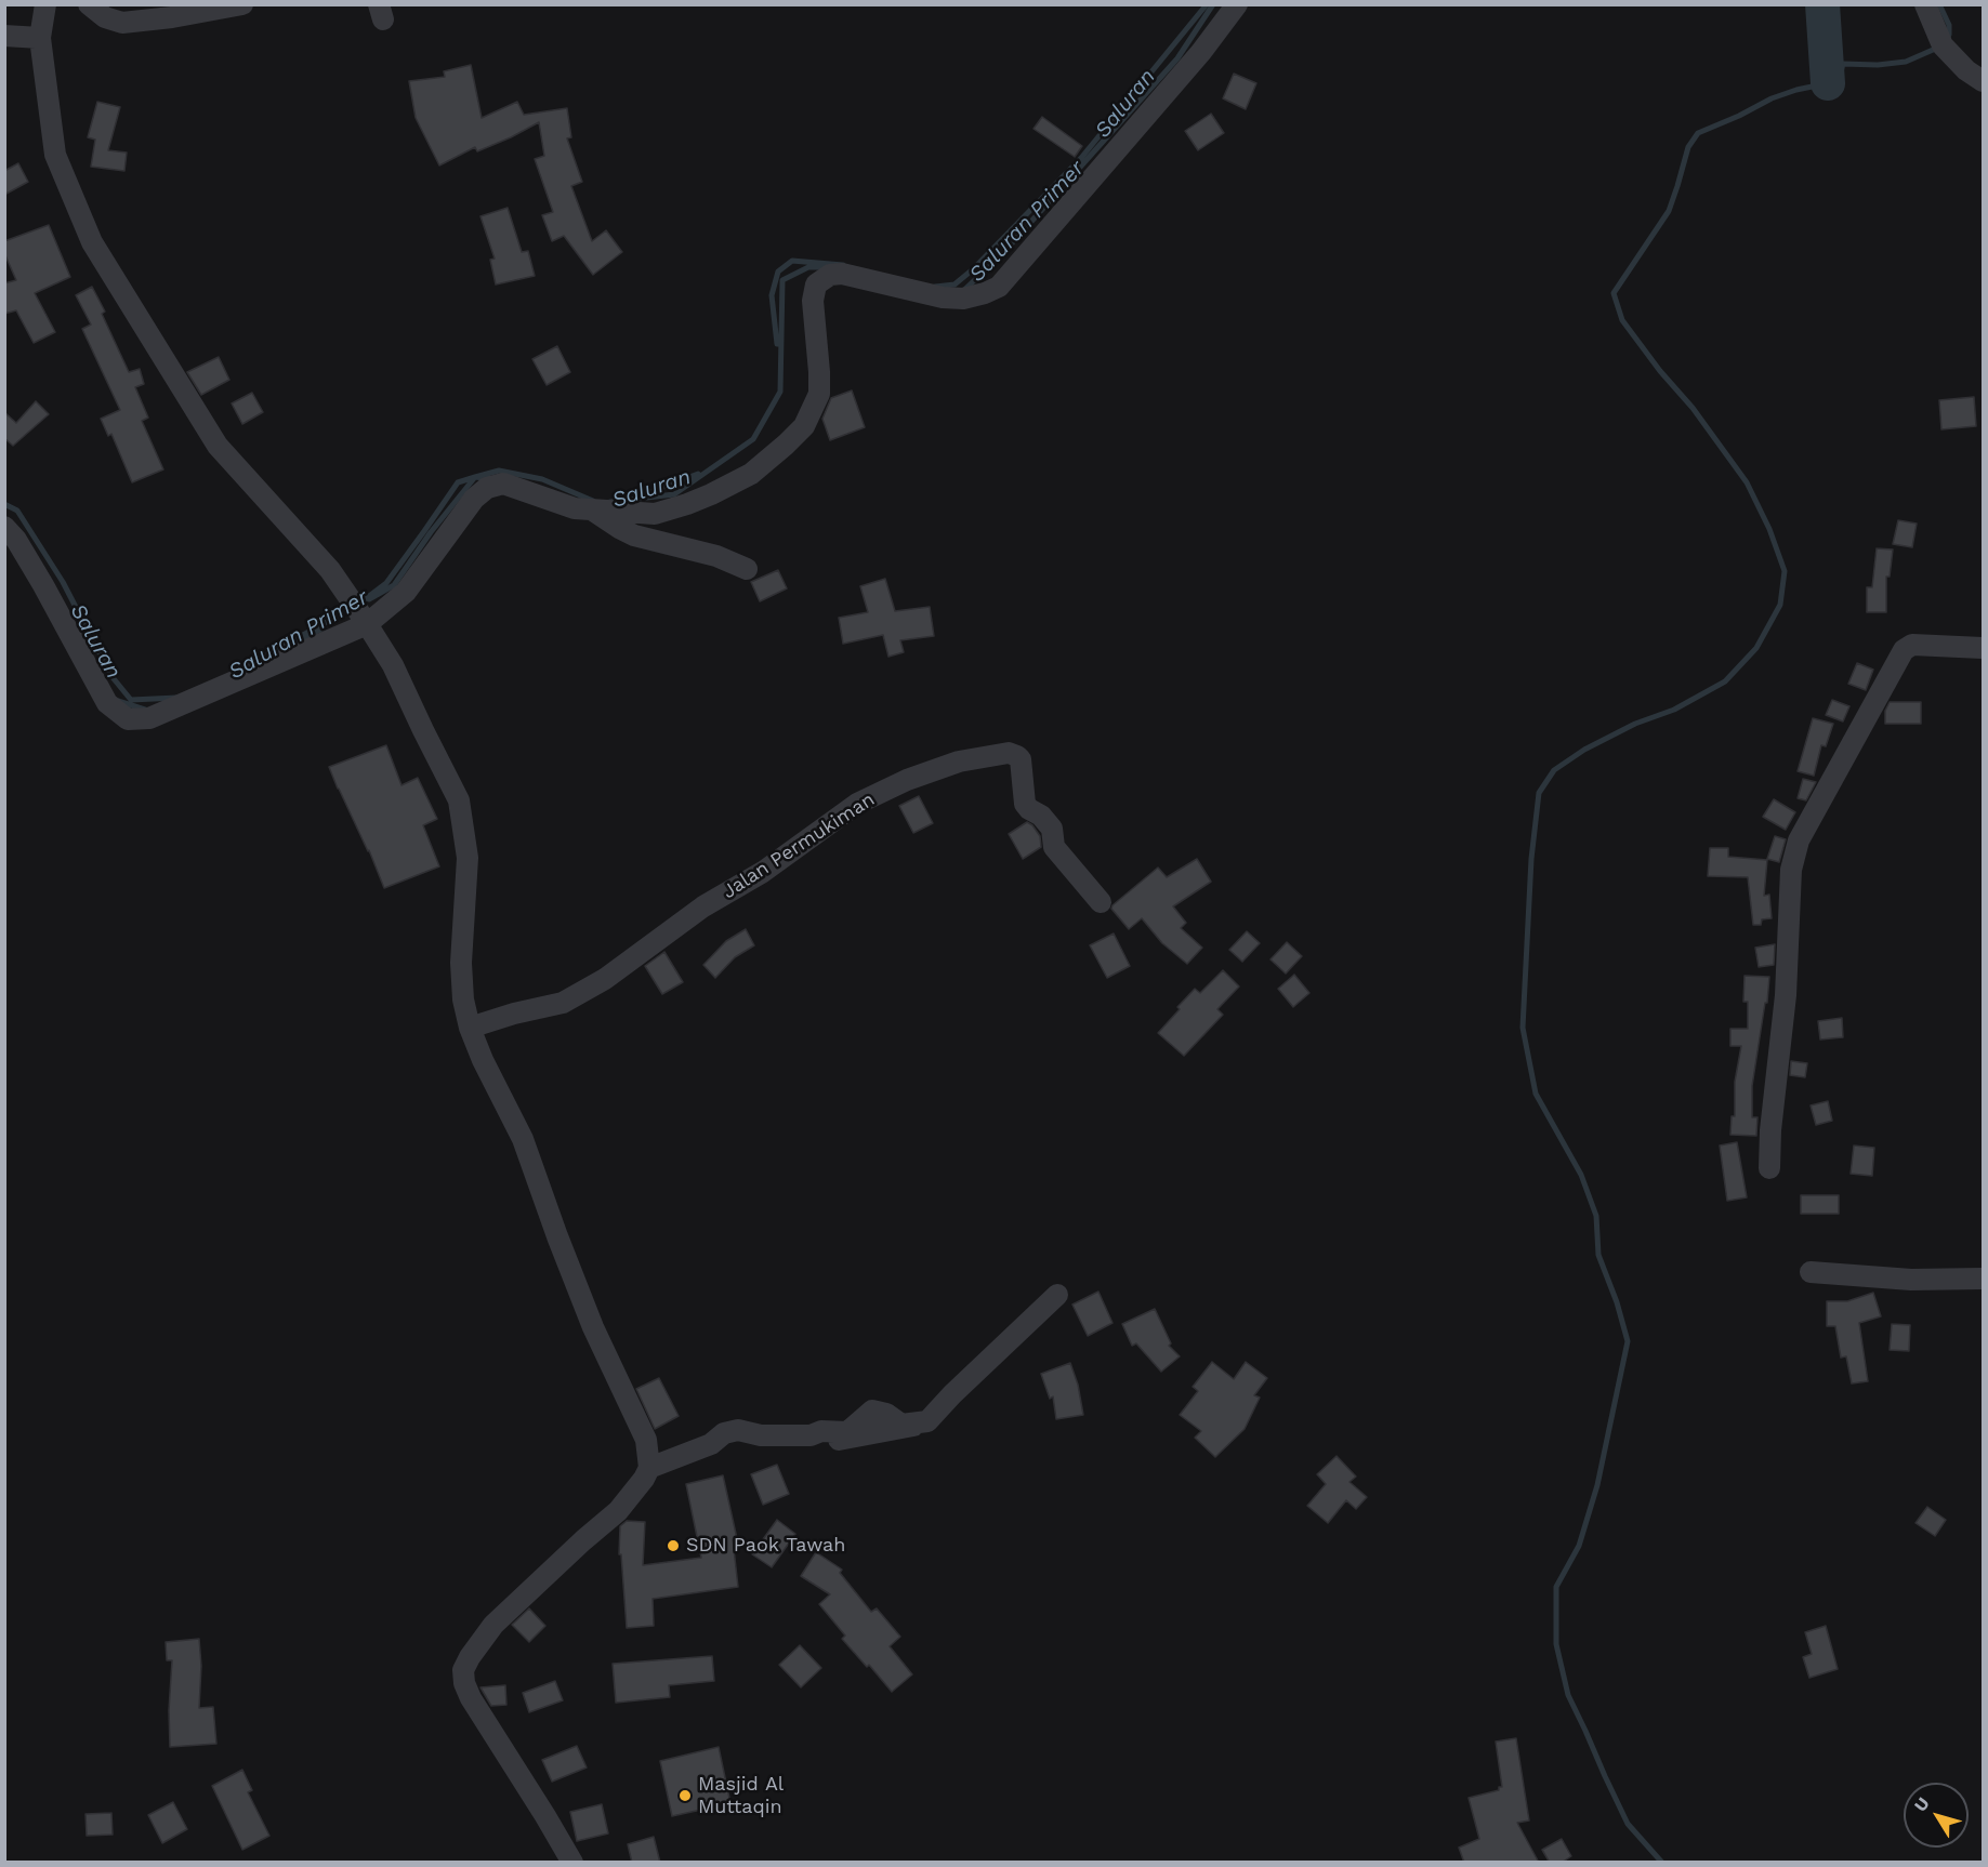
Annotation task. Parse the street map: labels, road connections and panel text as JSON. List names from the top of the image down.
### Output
{
  "streets": {
    "street": ["Jalan Permukiman"]
  },
  "water": ["Saluran", "Saluran Primer"],
  "places": ["SDN Paok Tawah", "Masjid Al Muttaqin"],
  "north": "top left"
}
